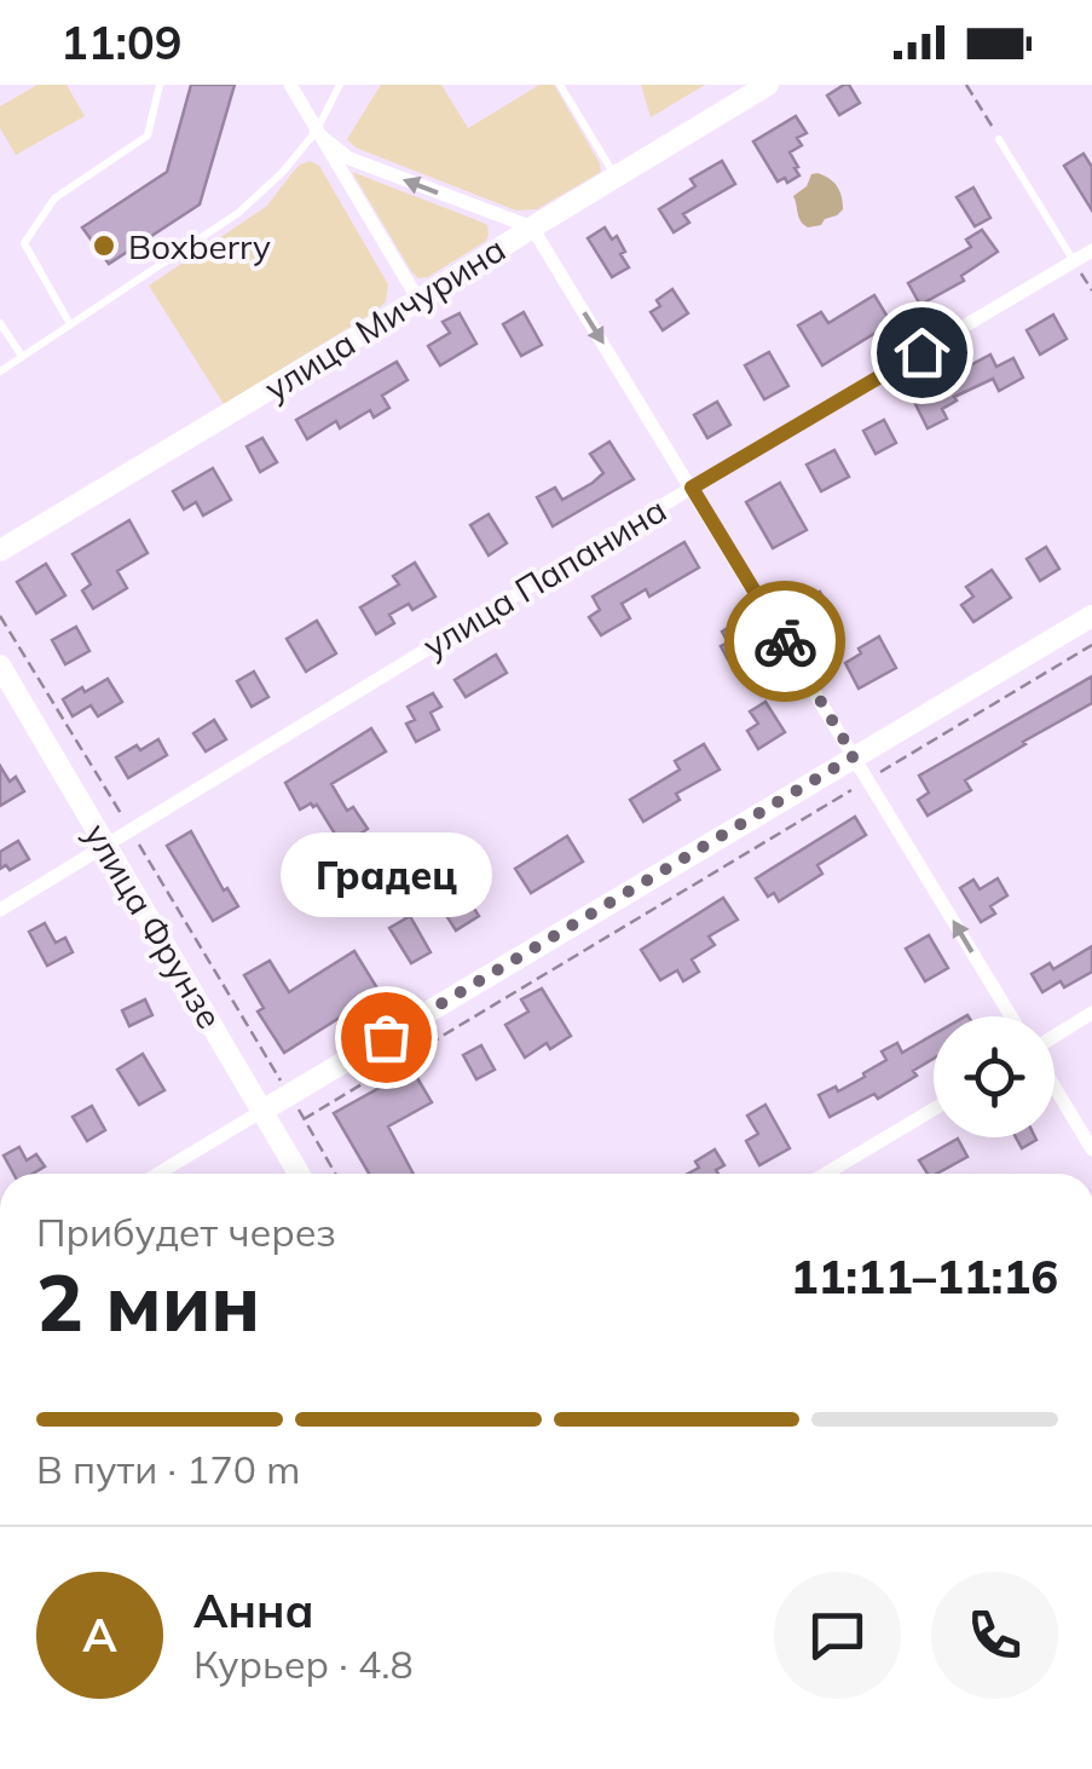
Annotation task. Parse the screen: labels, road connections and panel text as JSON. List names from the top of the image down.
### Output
{
  "streets": {
    "street": ["улица Мичурина", "улица Папанина", "улица Фрунзе"]
  },
  "crossings": [
    ["улица Папанина", "улица Фрунзе"]
  ],
  "places": ["Boxberry", "Градец"],
  "page": {
    "status": "11:09",
    "bubble": "Градец",
    "heading": ["2 мин", "Прибудет через", "11:11–11:16"],
    "panel": ["Анна", "Курьер · 4.8"],
    "bar": "В пути · 170 m",
    "round": "А"
  }
}
